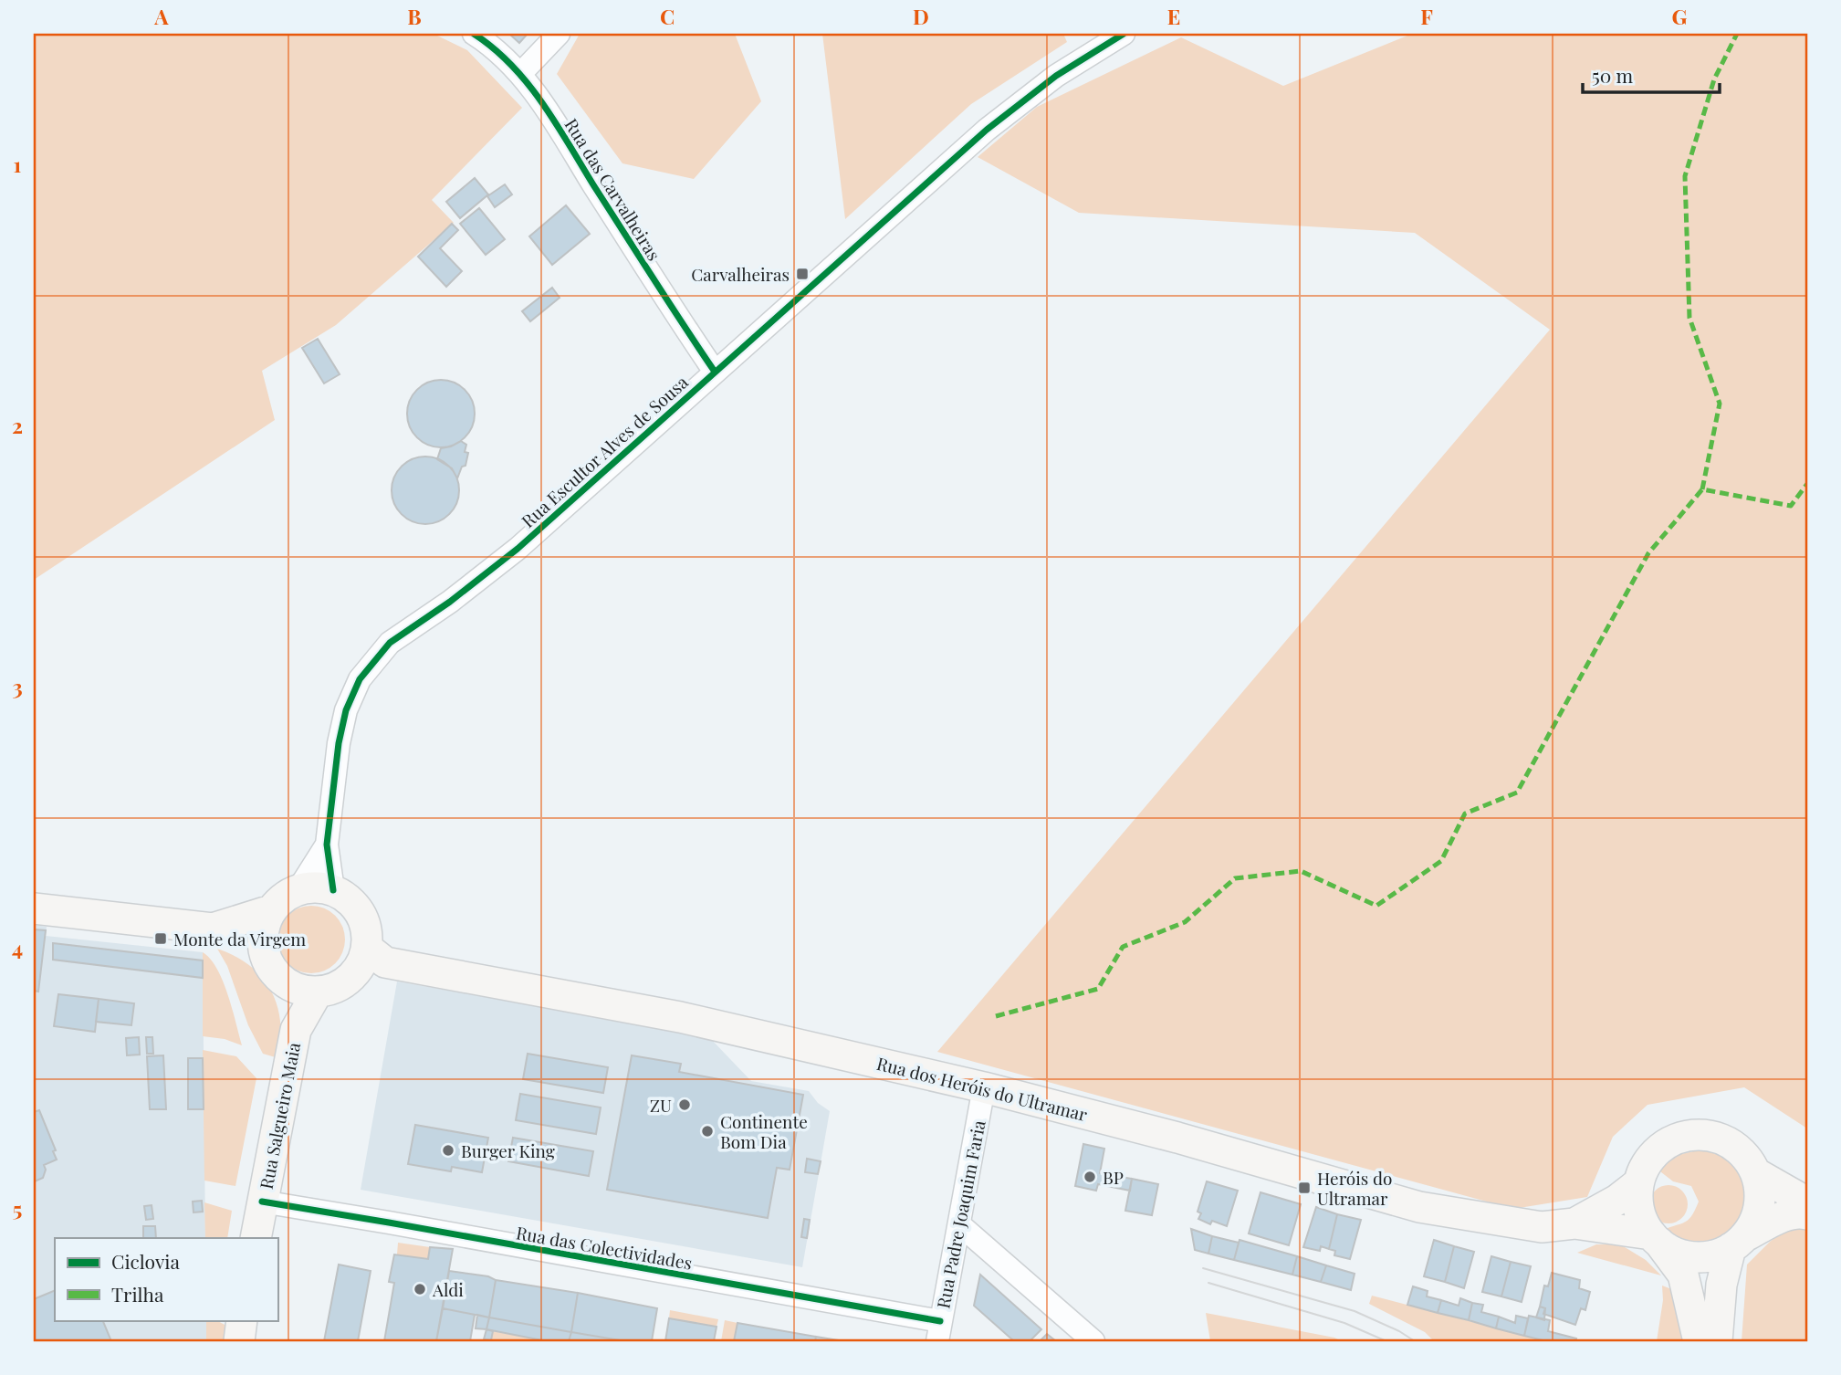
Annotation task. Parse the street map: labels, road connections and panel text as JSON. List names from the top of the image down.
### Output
{
  "streets": {
    "main road": ["Rua dos Heróis do Ultramar", "Rua Salgueiro Maia"],
    "street": [
      "Rua das Carvalheiras",
      "Rua Escultor Alves de Sousa",
      "Rua Padre Joaquim Faria",
      "Rua das Colectividades"
    ]
  },
  "crossings": [
    ["Rua das Carvalheiras", "Rua Escultor Alves de Sousa"],
    ["Rua Escultor Alves de Sousa", "Rua dos Heróis do Ultramar"],
    ["Rua Escultor Alves de Sousa", "Rua Salgueiro Maia"],
    ["Rua dos Heróis do Ultramar", "Rua Salgueiro Maia"],
    ["Rua dos Heróis do Ultramar", "Rua Padre Joaquim Faria"],
    ["Rua Salgueiro Maia", "Rua das Colectividades"],
    ["Rua Padre Joaquim Faria", "Rua das Colectividades"]
  ],
  "places": {
    "transit": ["Carvalheiras", "Monte da Virgem", "Heróis do Ultramar"],
    "other": [
      "ZU",
      "Continente Bom Dia",
      "Burger King",
      "BP",
      "Aldi"
    ]
  },
  "legend": ["Ciclovia", "Trilha"],
  "scale_bar": "50 m",
  "grid": {
    "columns": [
      "A",
      "B",
      "C",
      "D",
      "E",
      "F",
      "G"
    ],
    "rows": [
      "1",
      "2",
      "3",
      "4",
      "5"
    ]
  }
}
